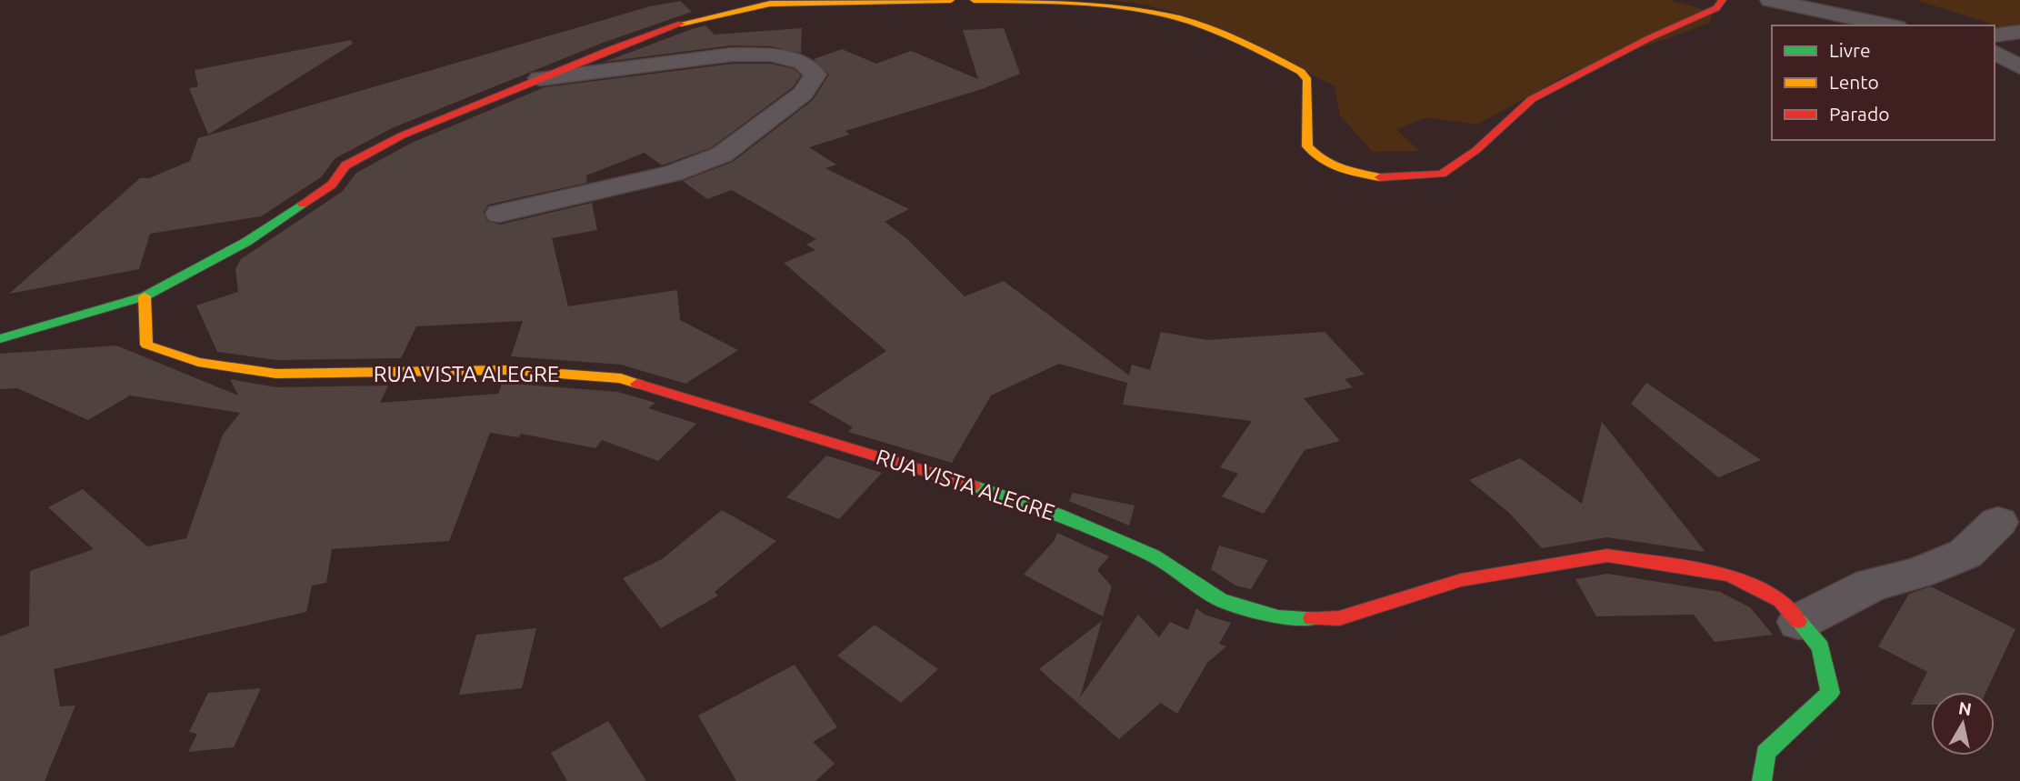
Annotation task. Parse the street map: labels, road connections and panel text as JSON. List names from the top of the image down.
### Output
{
  "streets": {
    "street": ["RUA VISTA ALEGRE"]
  },
  "legend": ["Livre", "Lento", "Parado"],
  "north": "top"
}
